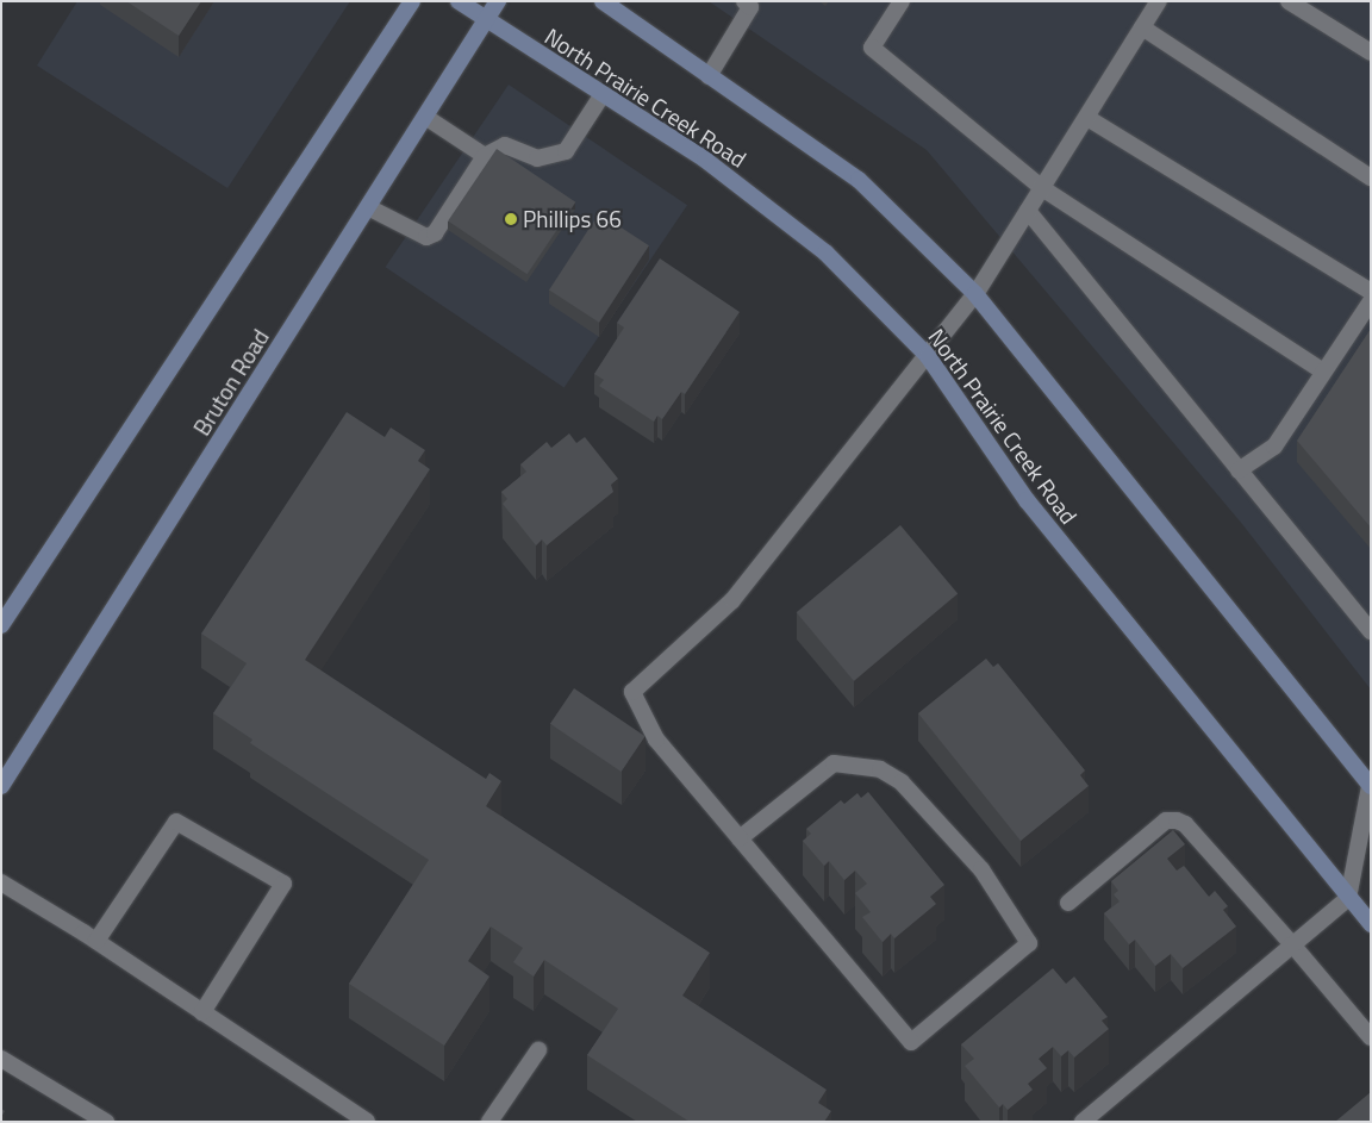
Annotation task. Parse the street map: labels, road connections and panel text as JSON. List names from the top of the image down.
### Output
{
  "streets": {
    "main road": ["North Prairie Creek Road", "Bruton Road"]
  },
  "crossings": [
    ["North Prairie Creek Road", "Bruton Road"]
  ],
  "places": ["Phillips 66"]
}
